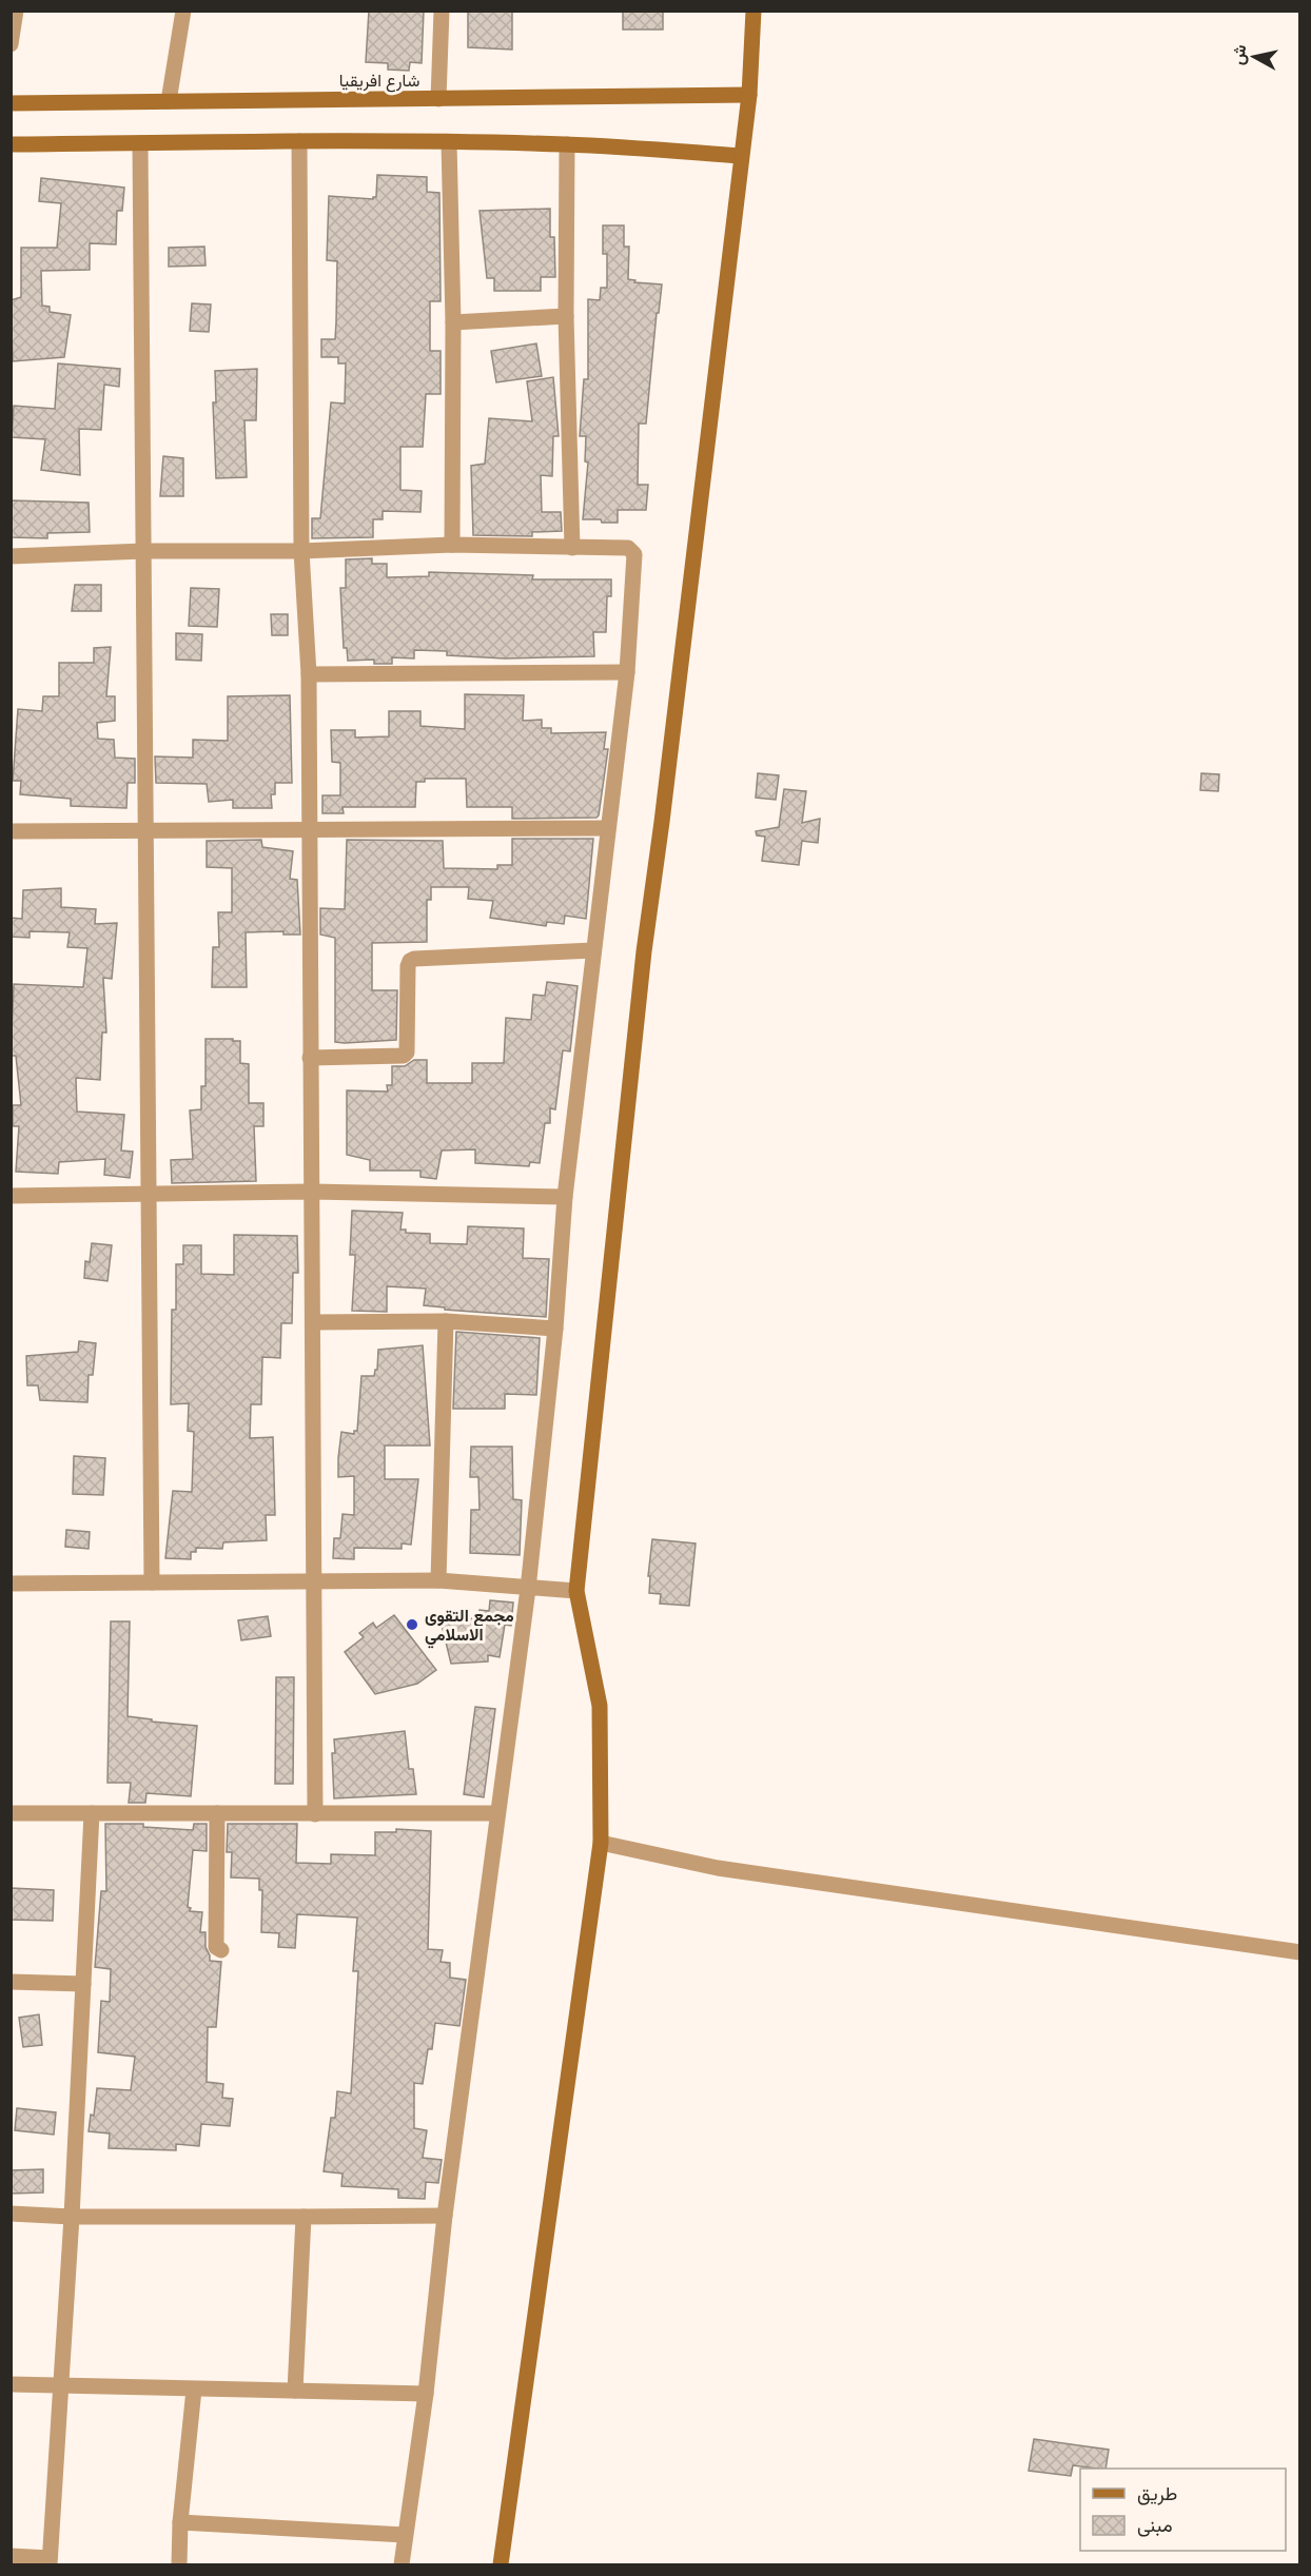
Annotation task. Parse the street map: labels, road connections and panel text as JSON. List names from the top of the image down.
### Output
{
  "streets": {
    "street": ["شارع افريقيا"]
  },
  "places": ["مجمع التقوى الاسلامي"],
  "legend": ["طريق", "مبنى"],
  "north": "left"
}
